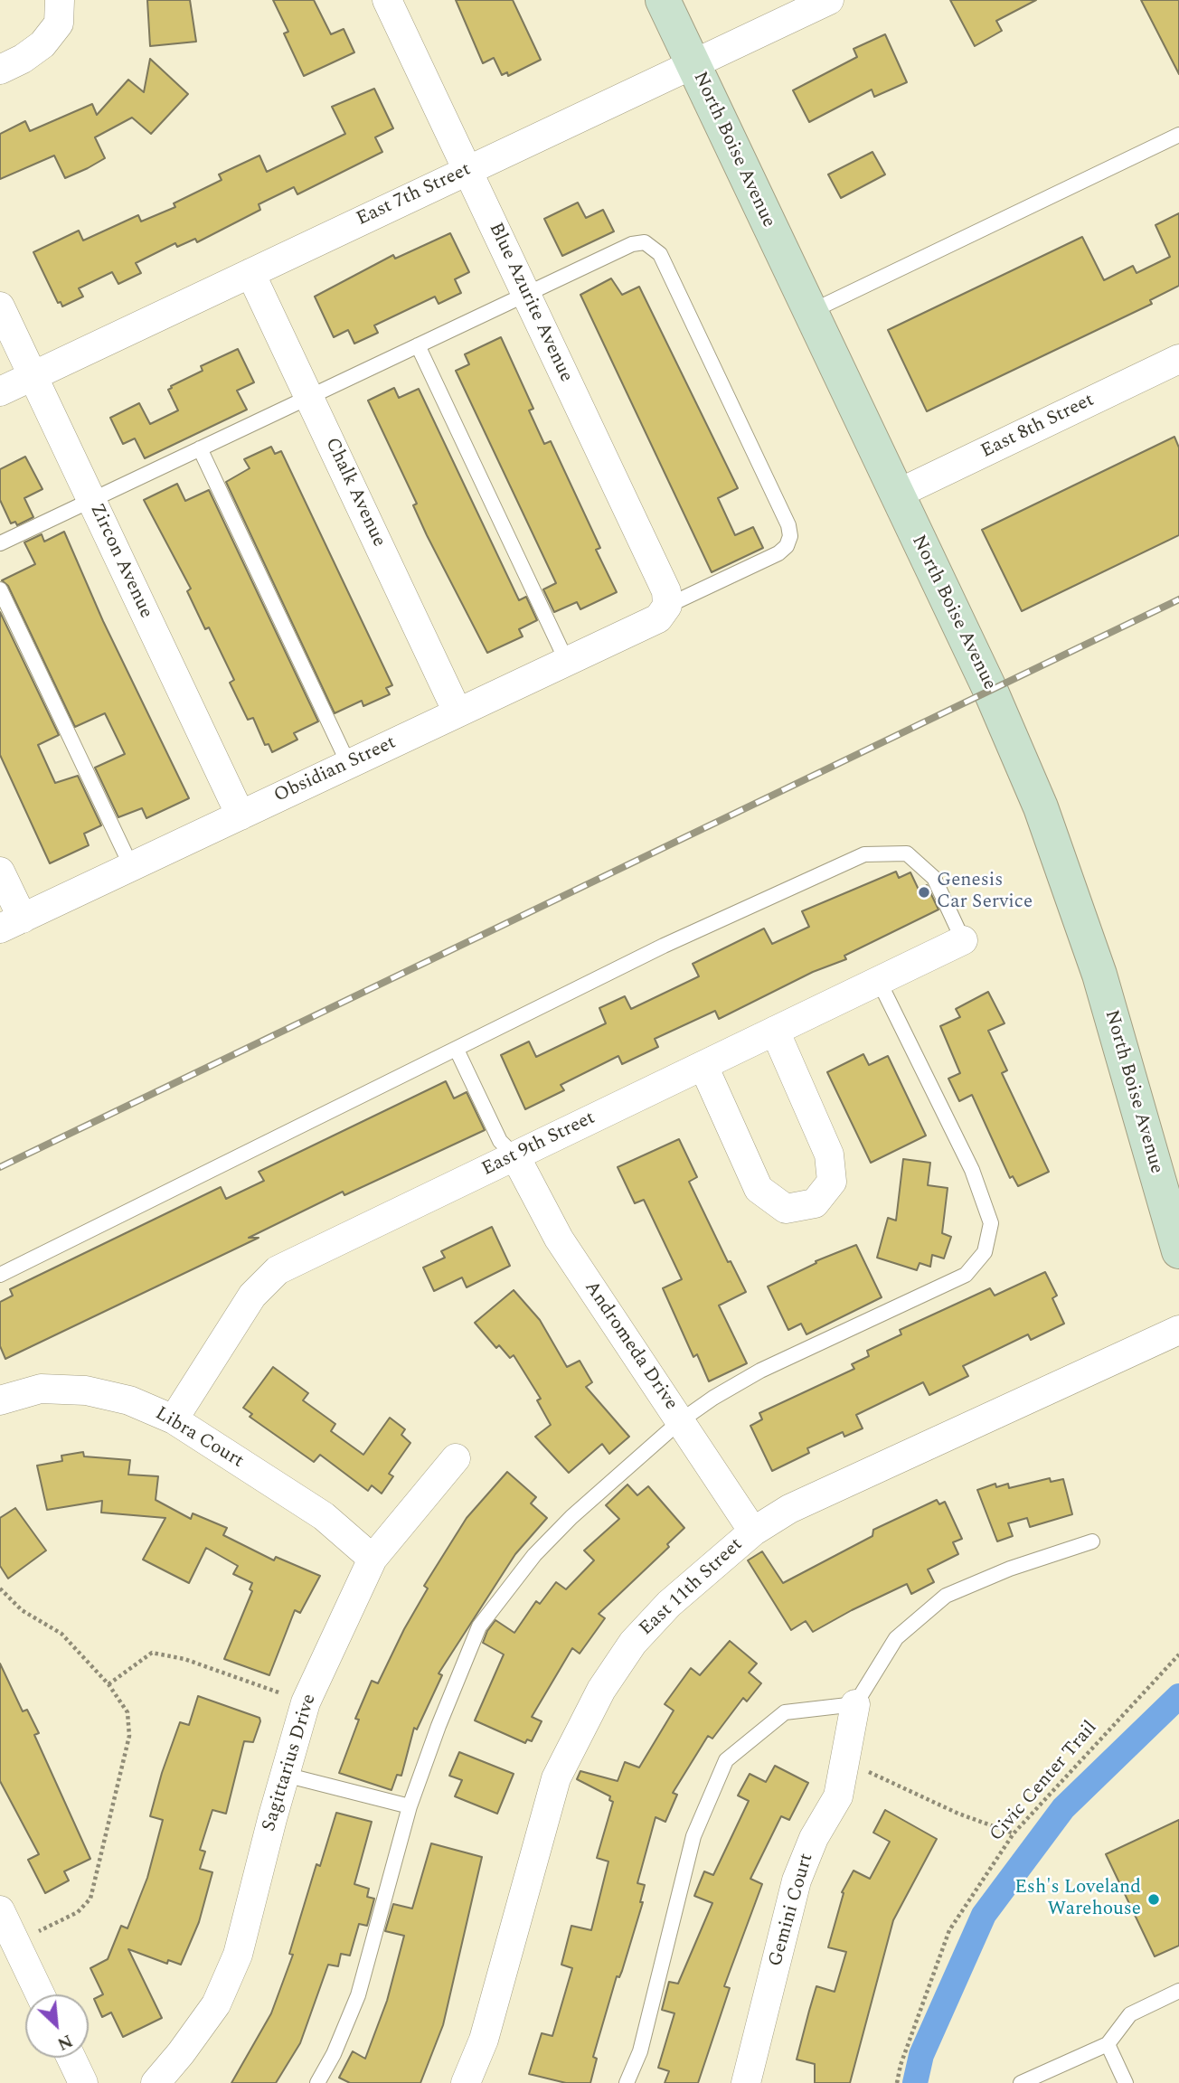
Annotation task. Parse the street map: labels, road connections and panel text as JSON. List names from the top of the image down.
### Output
{
  "streets": {
    "street": [
      "North Boise Avenue",
      "East 7th Street",
      "Blue Azurite Avenue",
      "East 8th Street",
      "Chalk Avenue",
      "Zircon Avenue",
      "Obsidian Street",
      "East 9th Street",
      "Andromeda Drive",
      "Libra Court",
      "East 11th Street",
      "Sagittarius Drive",
      "Gemini Court"
    ],
    "path": ["Civic Center Trail"]
  },
  "crossings": [
    ["North Boise Avenue", "East 7th Street"],
    ["North Boise Avenue", "East 8th Street"],
    ["East 7th Street", "Blue Azurite Avenue"],
    ["East 7th Street", "Chalk Avenue"],
    ["East 7th Street", "Zircon Avenue"],
    ["Blue Azurite Avenue", "Obsidian Street"],
    ["Chalk Avenue", "Obsidian Street"],
    ["Zircon Avenue", "Obsidian Street"],
    ["East 9th Street", "Andromeda Drive"],
    ["East 9th Street", "Libra Court"],
    ["Andromeda Drive", "East 11th Street"],
    ["Libra Court", "Sagittarius Drive"]
  ],
  "places": ["Genesis Car Service", "Esh's Loveland Warehouse"],
  "north": "bottom right"
}
